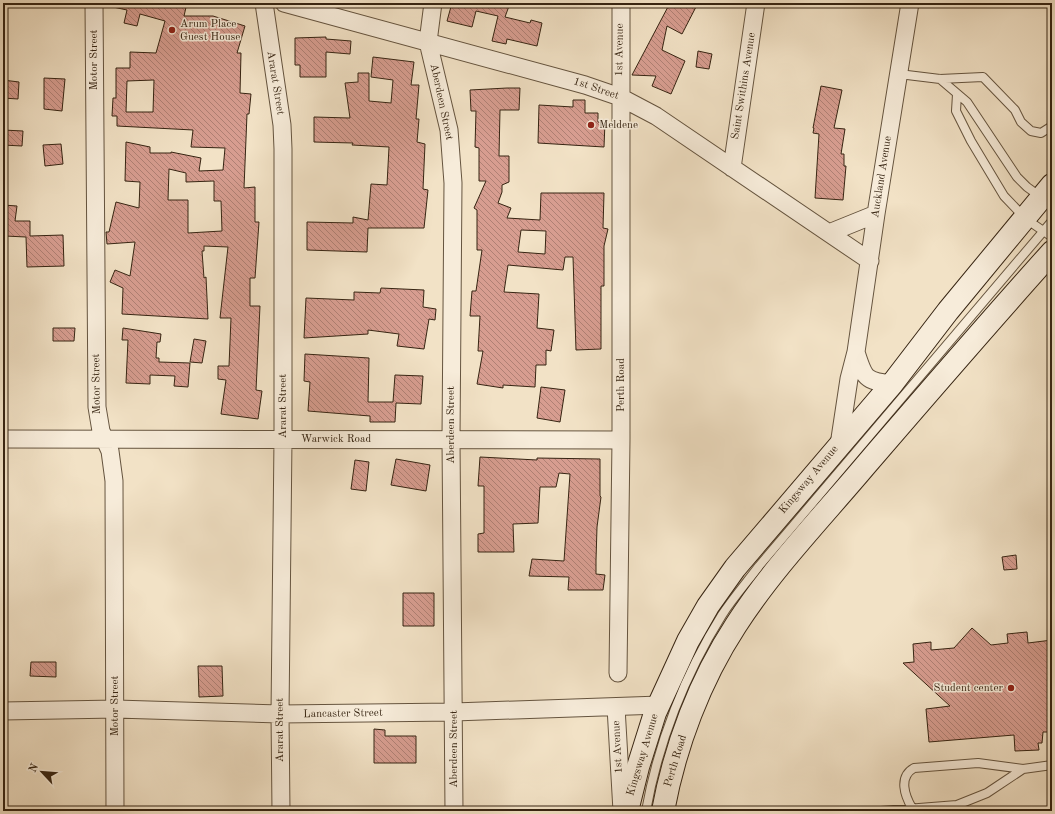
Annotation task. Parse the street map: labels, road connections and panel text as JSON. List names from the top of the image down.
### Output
{
  "streets": {
    "main road": ["Perth Road", "Kingsway Avenue"],
    "street": [
      "1st Avenue",
      "Motor Street",
      "Ararat Street",
      "Saint Swithins Avenue",
      "1st Street",
      "Aberdeen Street",
      "Auckland Avenue",
      "Warwick Road",
      "Lancaster Street"
    ]
  },
  "crossings": [
    ["1st Avenue", "1st Street"],
    ["1st Avenue", "Perth Road"],
    ["1st Avenue", "Lancaster Street"],
    ["Motor Street", "Warwick Road"],
    ["Motor Street", "Lancaster Street"],
    ["Ararat Street", "Warwick Road"],
    ["Ararat Street", "Lancaster Street"],
    ["Saint Swithins Avenue", "1st Street"],
    ["1st Street", "Aberdeen Street"],
    ["1st Street", "Auckland Avenue"],
    ["1st Street", "Perth Road"],
    ["Aberdeen Street", "Warwick Road"],
    ["Aberdeen Street", "Lancaster Street"],
    ["Auckland Avenue", "Kingsway Avenue"],
    ["Perth Road", "Warwick Road"],
    ["Kingsway Avenue", "Lancaster Street"]
  ],
  "places": ["Arum Place Guest House", "Meldene", "Student center"],
  "north": "top left"
}
